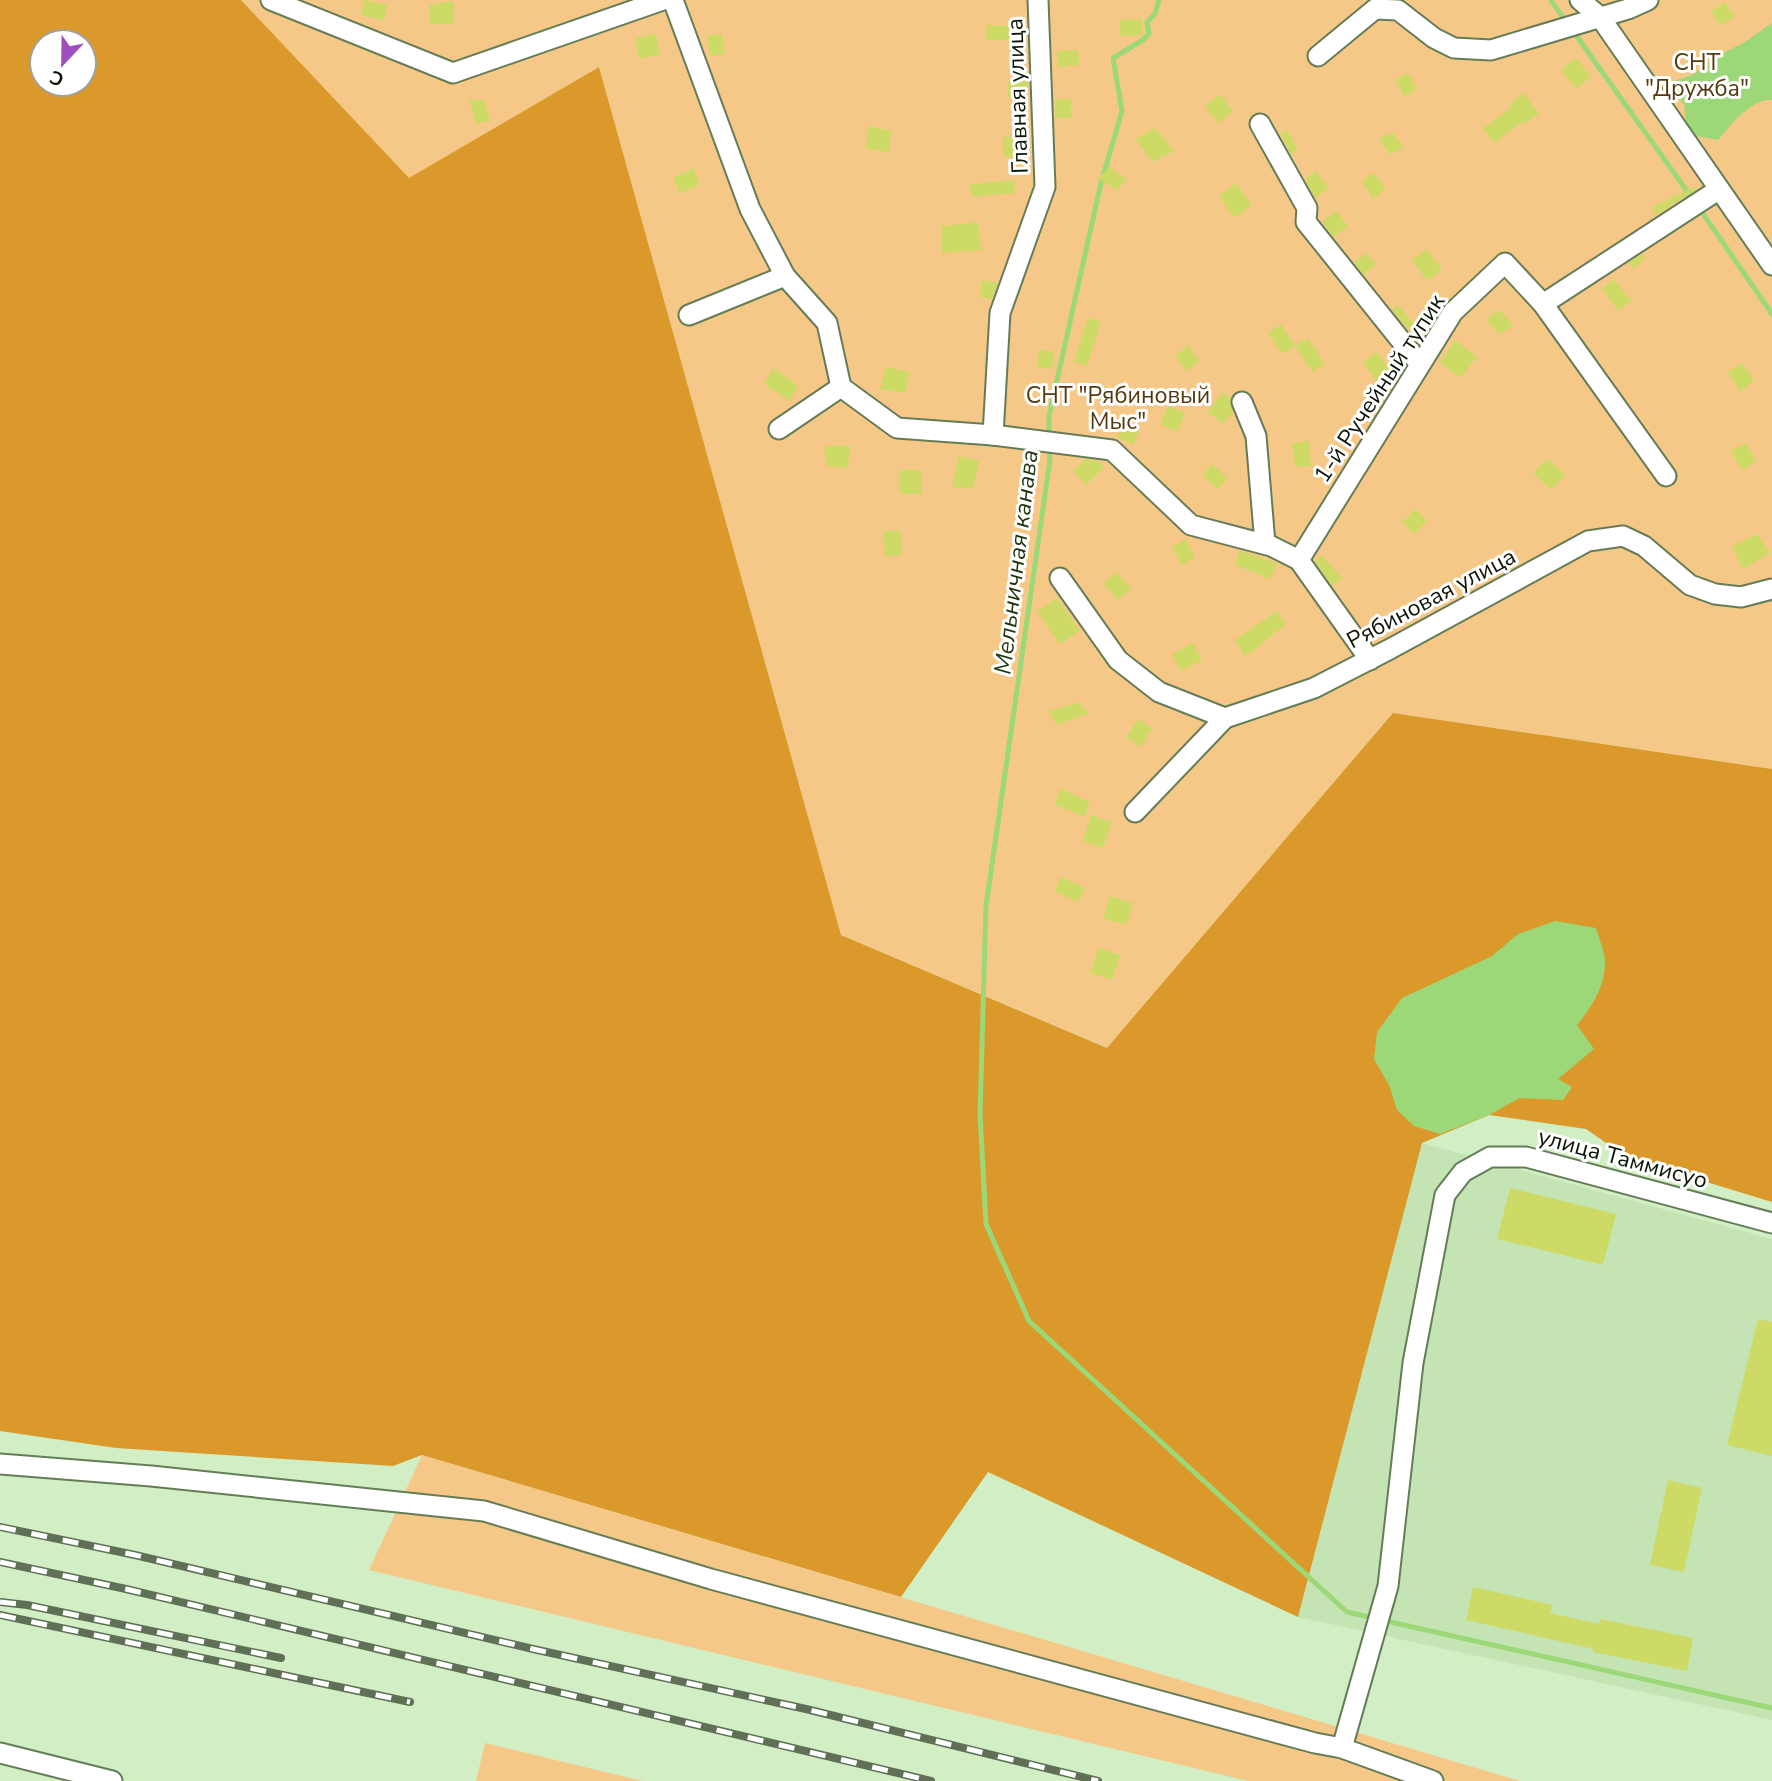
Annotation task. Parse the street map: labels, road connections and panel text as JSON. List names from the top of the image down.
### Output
{
  "streets": {
    "street": [
      "Главная улица",
      "1-й Ручейный тупик",
      "Рябиновая улица",
      "улица Таммисуо"
    ]
  },
  "water": ["Мельничная канава"],
  "parks": ["СНТ \"Дружба\"", "СНТ \"Рябиновый Мыс\""],
  "north": "bottom"
}
